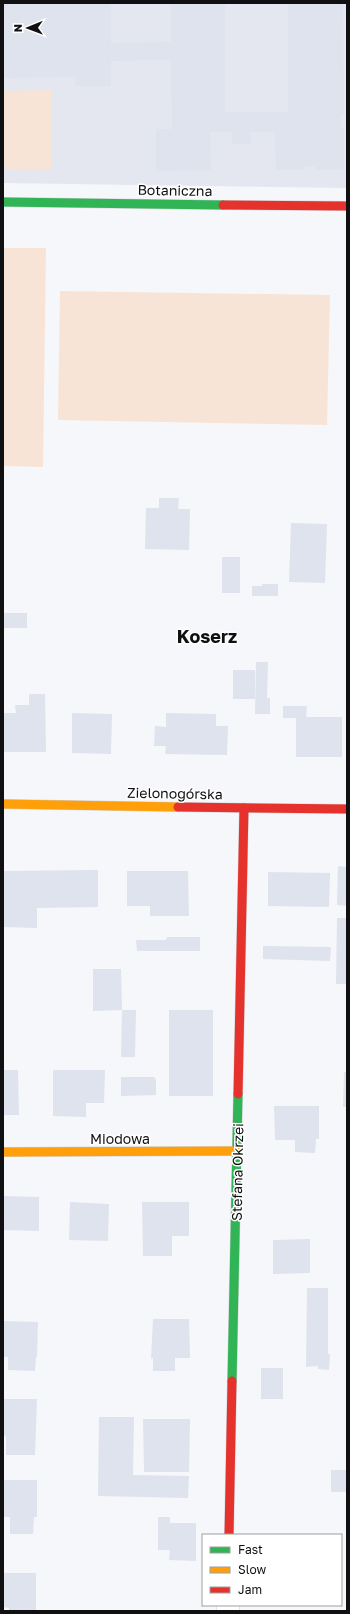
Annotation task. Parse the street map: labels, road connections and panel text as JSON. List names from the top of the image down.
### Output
{
  "streets": {
    "street": [
      "Botaniczna",
      "Zielonogórska",
      "Miodowa",
      "Stefana Okrzei"
    ]
  },
  "crossings": [
    ["Zielonogórska", "Stefana Okrzei"],
    ["Miodowa", "Stefana Okrzei"]
  ],
  "districts": ["Koserz"],
  "legend": ["Fast", "Slow", "Jam"],
  "north": "left"
}
